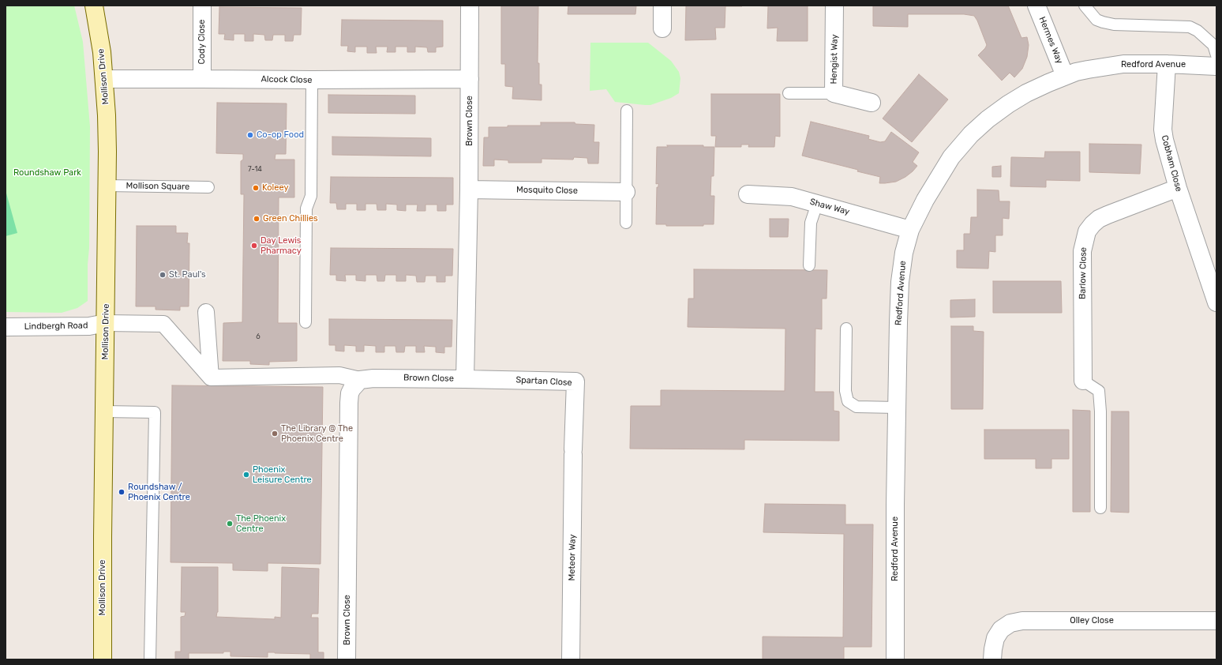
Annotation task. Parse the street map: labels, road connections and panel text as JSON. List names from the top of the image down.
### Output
{
  "streets": {
    "main road": ["Mollison Drive"],
    "street": [
      "Hermes Way",
      "Cody Close",
      "Hengist Way",
      "Redford Avenue",
      "Alcock Close",
      "Brown Close",
      "Cobham Close",
      "Mosquito Close",
      "Shaw Way",
      "Barlow Close",
      "Lindbergh Road",
      "Spartan Close",
      "Meteor Way",
      "Olley Close"
    ],
    "lane": ["Mollison Square"]
  },
  "crossings": [
    ["Hermes Way", "Redford Avenue"],
    ["Cody Close", "Alcock Close"],
    ["Redford Avenue", "Cobham Close"],
    ["Redford Avenue", "Shaw Way"],
    ["Mollison Drive", "Alcock Close"],
    ["Mollison Drive", "Mollison Square"],
    ["Mollison Drive", "Lindbergh Road"],
    ["Alcock Close", "Brown Close"],
    ["Brown Close", "Mosquito Close"],
    ["Brown Close", "Spartan Close"],
    ["Cobham Close", "Barlow Close"],
    ["Spartan Close", "Meteor Way"]
  ],
  "parks": ["Roundshaw Park"],
  "places": [
    "Co-op Food",
    "Koleey",
    "Green Chillies",
    "Day Lewis Pharmacy",
    "St. Paul's",
    "The Library @ The Phoenix Centre",
    "Phoenix Leisure Centre",
    "Roundshaw / Phoenix Centre",
    "The Phoenix Centre"
  ],
  "house_numbers": ["7-14", "6"]
}
